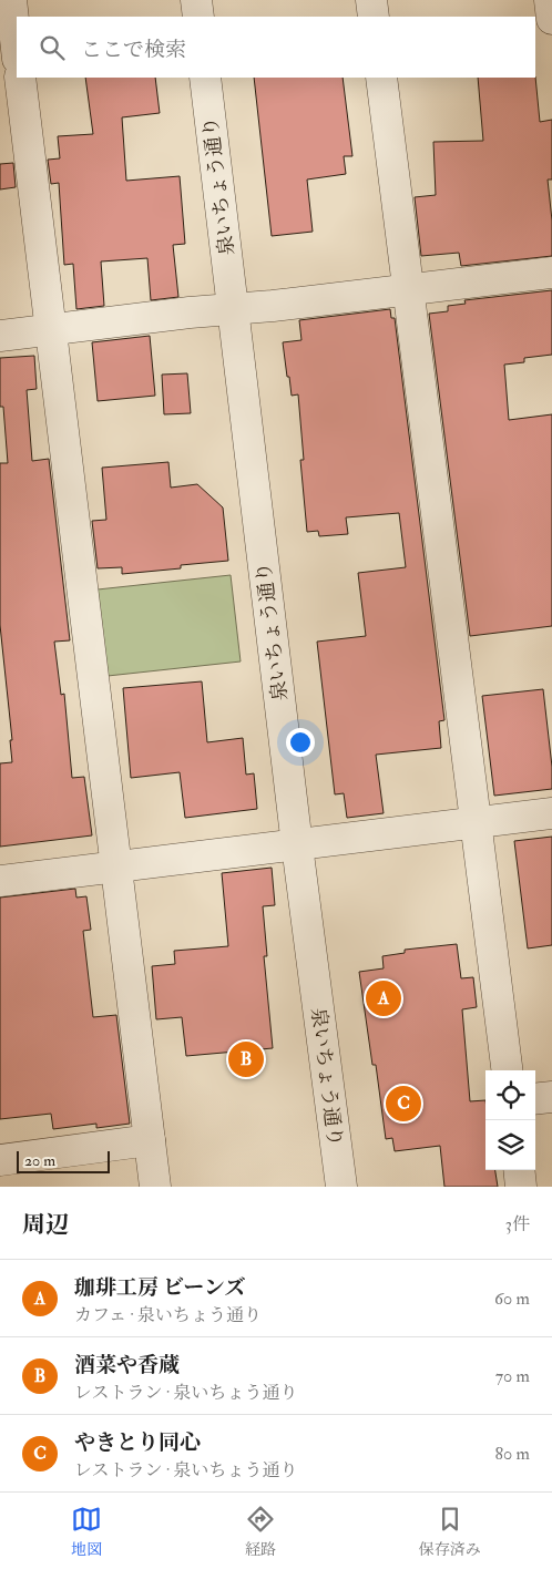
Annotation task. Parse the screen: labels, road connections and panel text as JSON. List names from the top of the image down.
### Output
{
  "streets": {
    "street": ["泉いちょう通り"]
  },
  "scale_bar": "20 m",
  "page": {
    "search": "ここで検索",
    "pins": ["A", "B", "C"],
    "scale": "20 m",
    "heading": ["周辺", "3件"],
    "list": [
      {
        "mark": "A",
        "name": "珈琲工房 ビーンズ",
        "note": "カフェ · 泉いちょう通り",
        "value": "60 m"
      },
      {
        "mark": "B",
        "name": "酒菜や香蔵",
        "note": "レストラン · 泉いちょう通り",
        "value": "70 m"
      },
      {
        "mark": "C",
        "name": "やきとり同心",
        "note": "レストラン · 泉いちょう通り",
        "value": "80 m"
      }
    ],
    "nav": ["地図", "経路", "保存済み"]
  }
}
